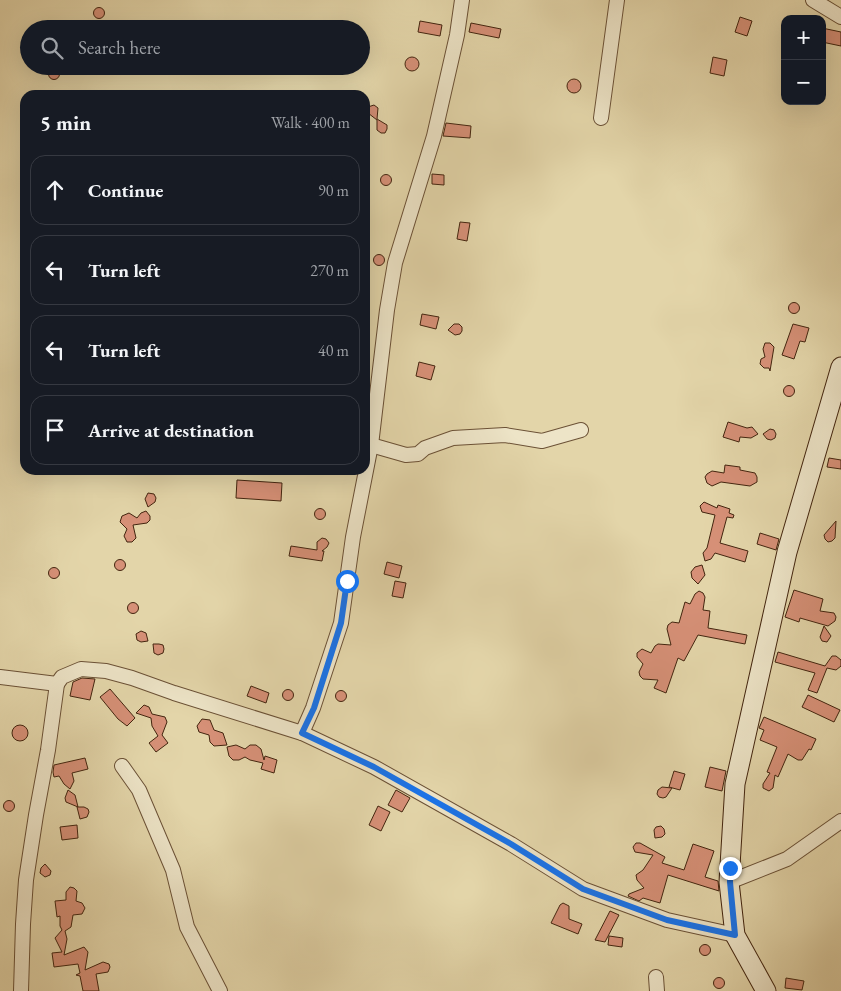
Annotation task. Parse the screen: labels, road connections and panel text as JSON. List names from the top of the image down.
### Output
{
  "page": {
    "map_buttons": ["+", "−"],
    "search": "Search here",
    "heading": ["5 min", "Walk · 400 m"],
    "list": [
      ["Continue", "90 m"],
      ["Turn left", "270 m"],
      ["Turn left", "40 m"],
      "Arrive at destination"
    ]
  }
}
